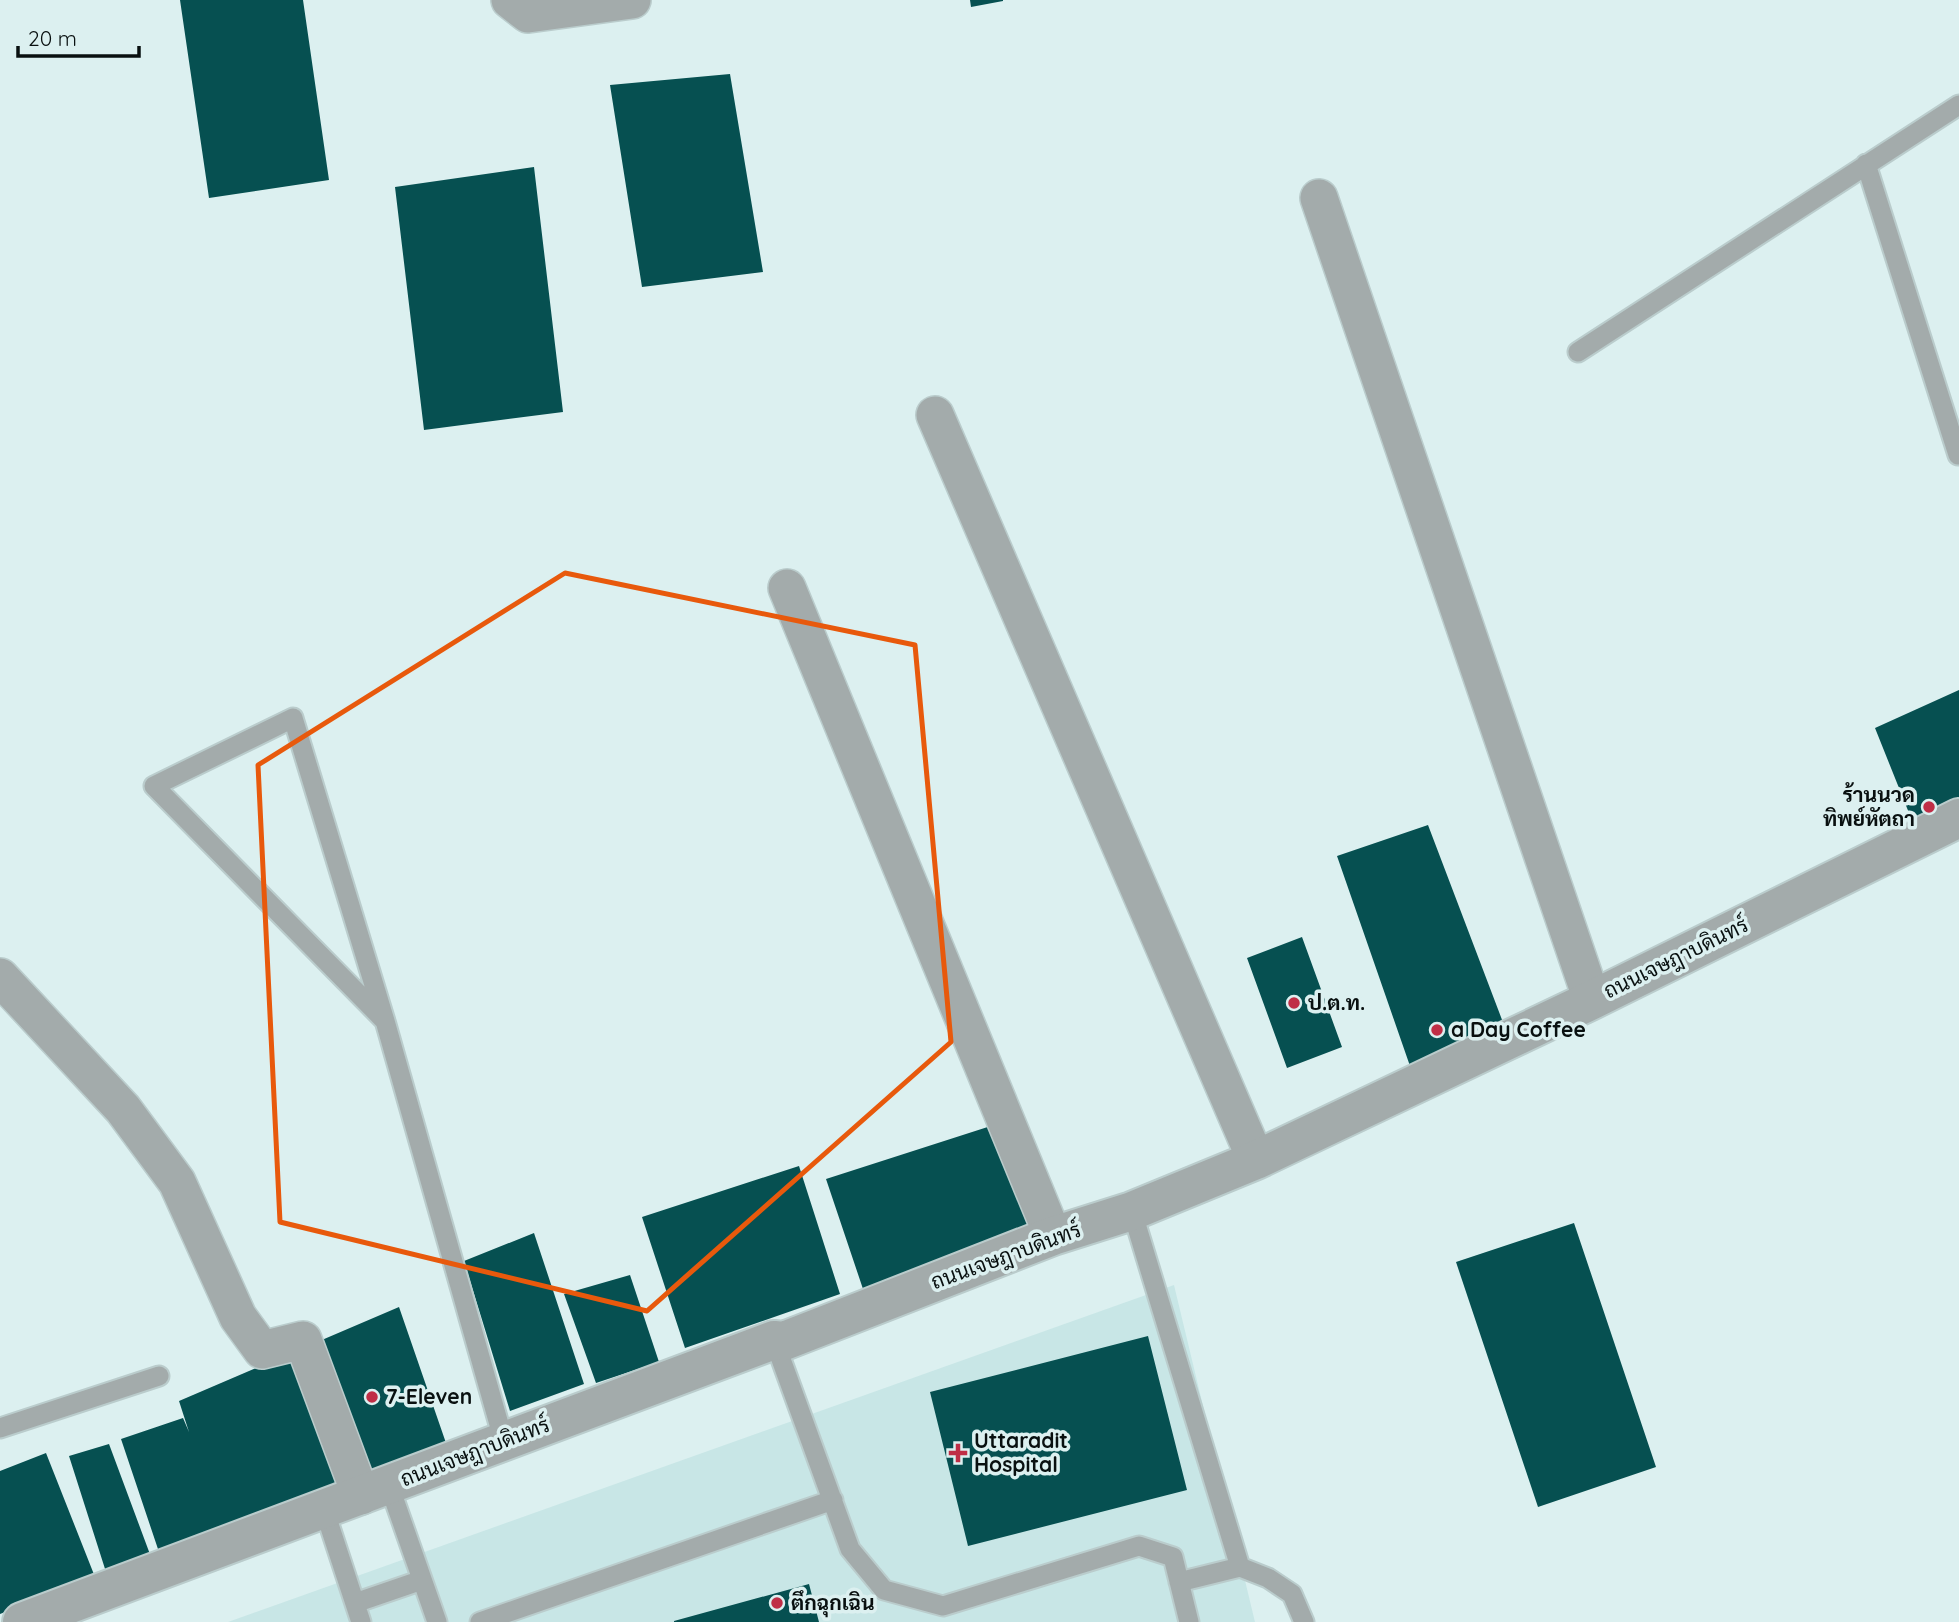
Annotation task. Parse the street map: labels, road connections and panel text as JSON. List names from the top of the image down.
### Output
{
  "streets": {
    "street": ["ถนนเจษฎาบดินทร์"]
  },
  "places": {
    "other": [
      "ร้านนวด ทิพย์หัตถา",
      "ป.ต.ท.",
      "a Day Coffee",
      "7-Eleven",
      "ตึกฉุกเฉิน"
    ],
    "health": ["Uttaradit Hospital"]
  },
  "scale_bar": "20 m"
}
